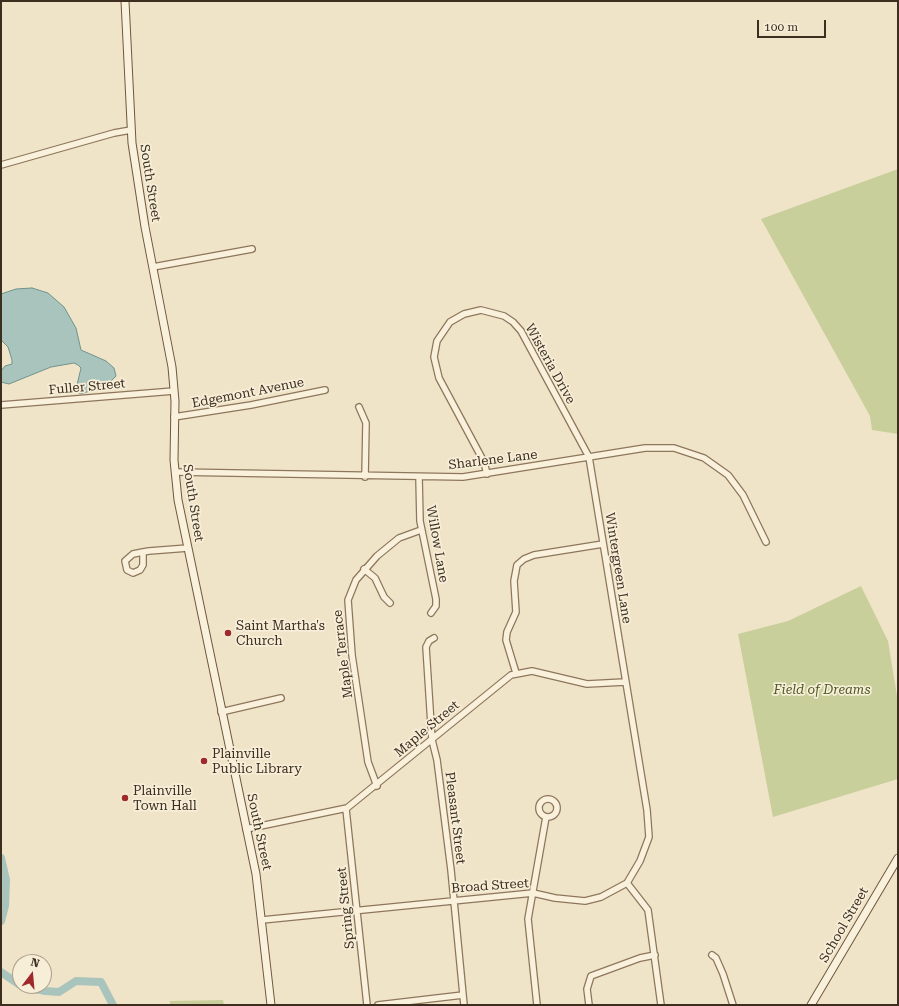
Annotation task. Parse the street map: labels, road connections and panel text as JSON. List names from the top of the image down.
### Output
{
  "streets": {
    "main road": ["South Street", "School Street"],
    "street": [
      "Wisteria Drive",
      "Fuller Street",
      "Edgemont Avenue",
      "Sharlene Lane",
      "Willow Lane",
      "Wintergreen Lane",
      "Maple Terrace",
      "Maple Street",
      "Pleasant Street",
      "Broad Street",
      "Spring Street"
    ]
  },
  "crossings": [
    ["South Street", "Fuller Street"],
    ["South Street", "Edgemont Avenue"],
    ["South Street", "Sharlene Lane"],
    ["South Street", "Maple Street"],
    ["South Street", "Broad Street"],
    ["Wisteria Drive", "Sharlene Lane"],
    ["Wisteria Drive", "Wintergreen Lane"],
    ["Sharlene Lane", "Willow Lane"],
    ["Sharlene Lane", "Wintergreen Lane"],
    ["Willow Lane", "Maple Terrace"],
    ["Wintergreen Lane", "Maple Street"],
    ["Maple Terrace", "Maple Street"],
    ["Maple Street", "Pleasant Street"],
    ["Maple Street", "Spring Street"],
    ["Pleasant Street", "Broad Street"],
    ["Broad Street", "Spring Street"]
  ],
  "parks": ["Field of Dreams"],
  "places": ["Saint Martha's Church", "Plainville Public Library", "Plainville Town Hall"],
  "scale_bar": "100 m",
  "north": "top"
}
